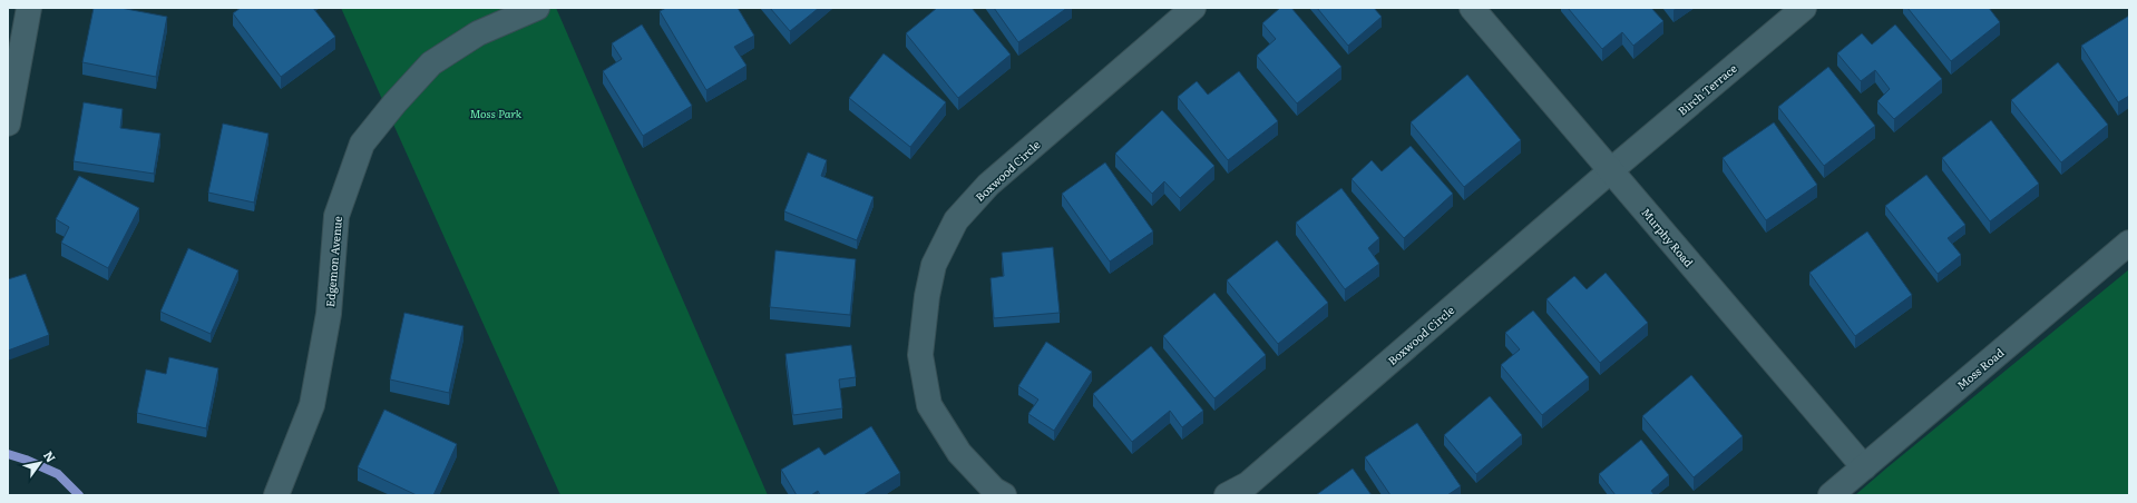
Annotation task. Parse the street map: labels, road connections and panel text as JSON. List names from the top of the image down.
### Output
{
  "streets": {
    "street": [
      "Birch Terrace",
      "Boxwood Circle",
      "Murphy Road",
      "Edgemon Avenue",
      "Moss Road"
    ]
  },
  "crossings": [
    ["Birch Terrace", "Boxwood Circle"],
    ["Birch Terrace", "Murphy Road"],
    ["Boxwood Circle", "Murphy Road"],
    ["Murphy Road", "Moss Road"]
  ],
  "parks": ["Moss Park"],
  "north": "top right"
}
